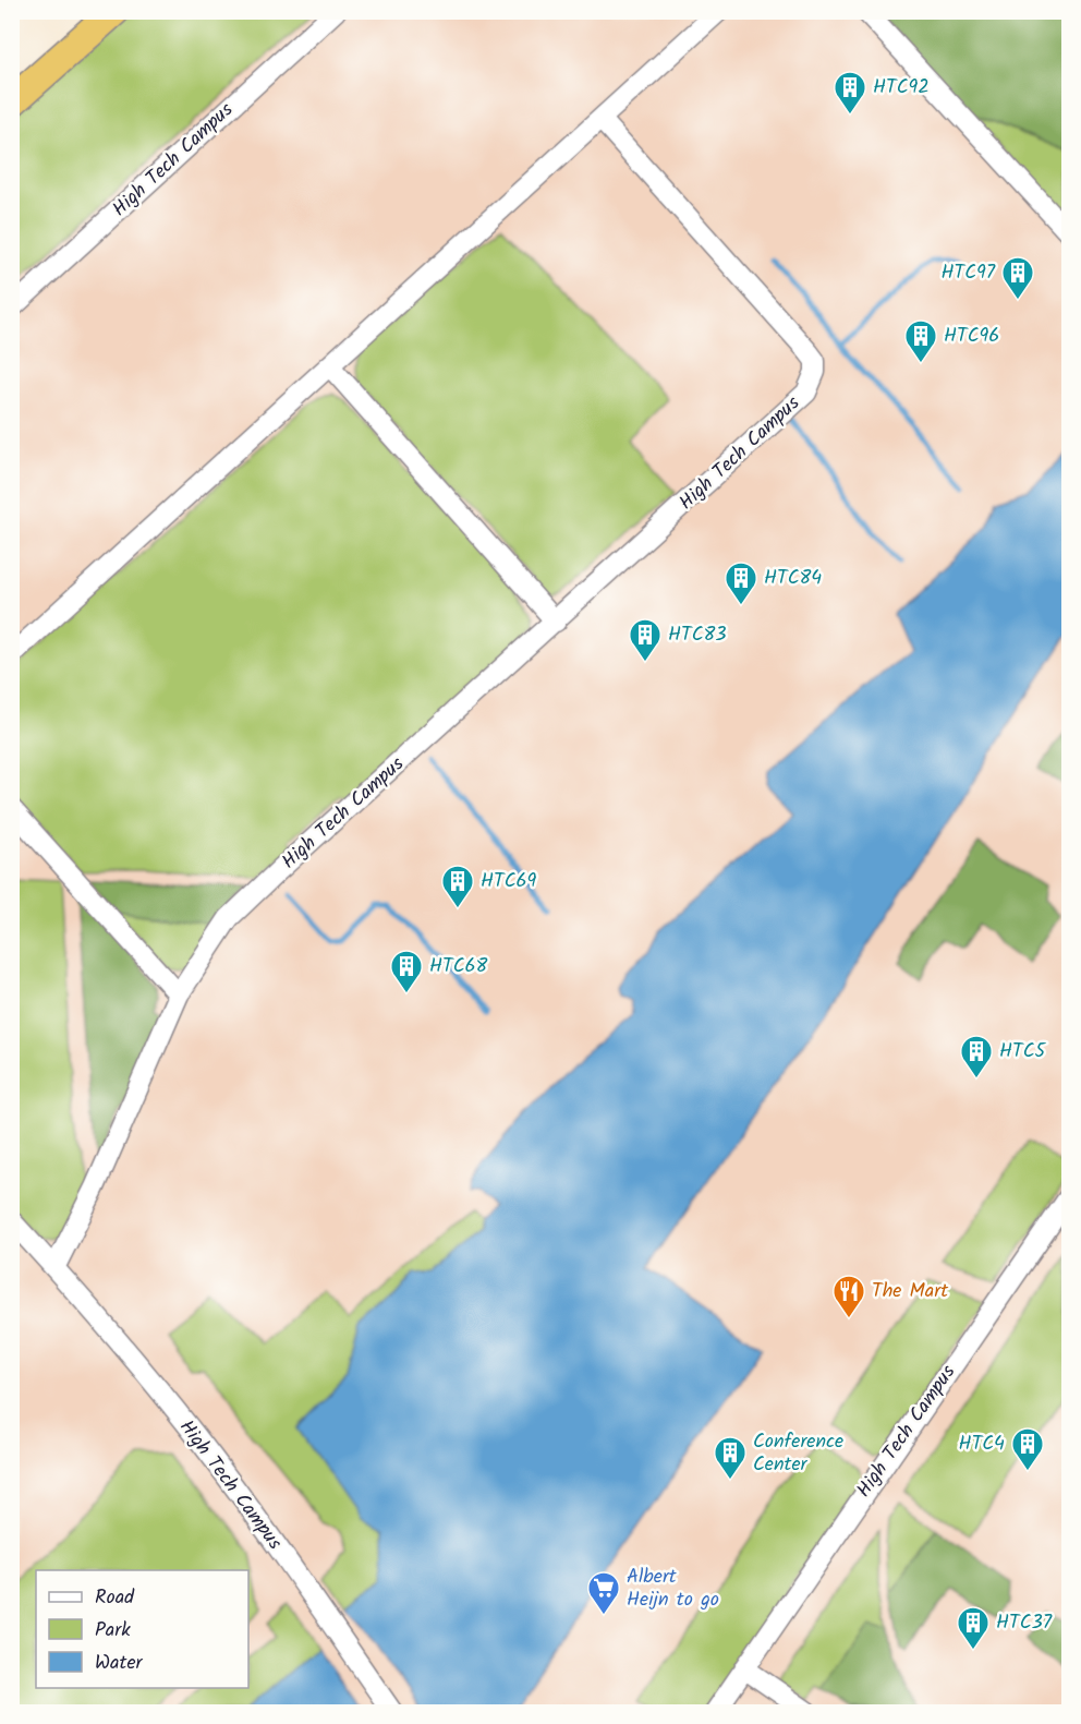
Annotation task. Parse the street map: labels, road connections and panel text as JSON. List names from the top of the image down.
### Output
{
  "streets": {
    "street": ["High Tech Campus"]
  },
  "places": {
    "building": [
      "HTC92",
      "HTC97",
      "HTC96",
      "HTC84",
      "HTC83",
      "HTC69",
      "HTC68",
      "HTC5",
      "HTC4",
      "Conference Center",
      "HTC37"
    ],
    "restaurant": ["The Mart"],
    "supermarket": ["Albert Heijn to go"]
  },
  "legend": ["Road", "Park", "Water"]
}
